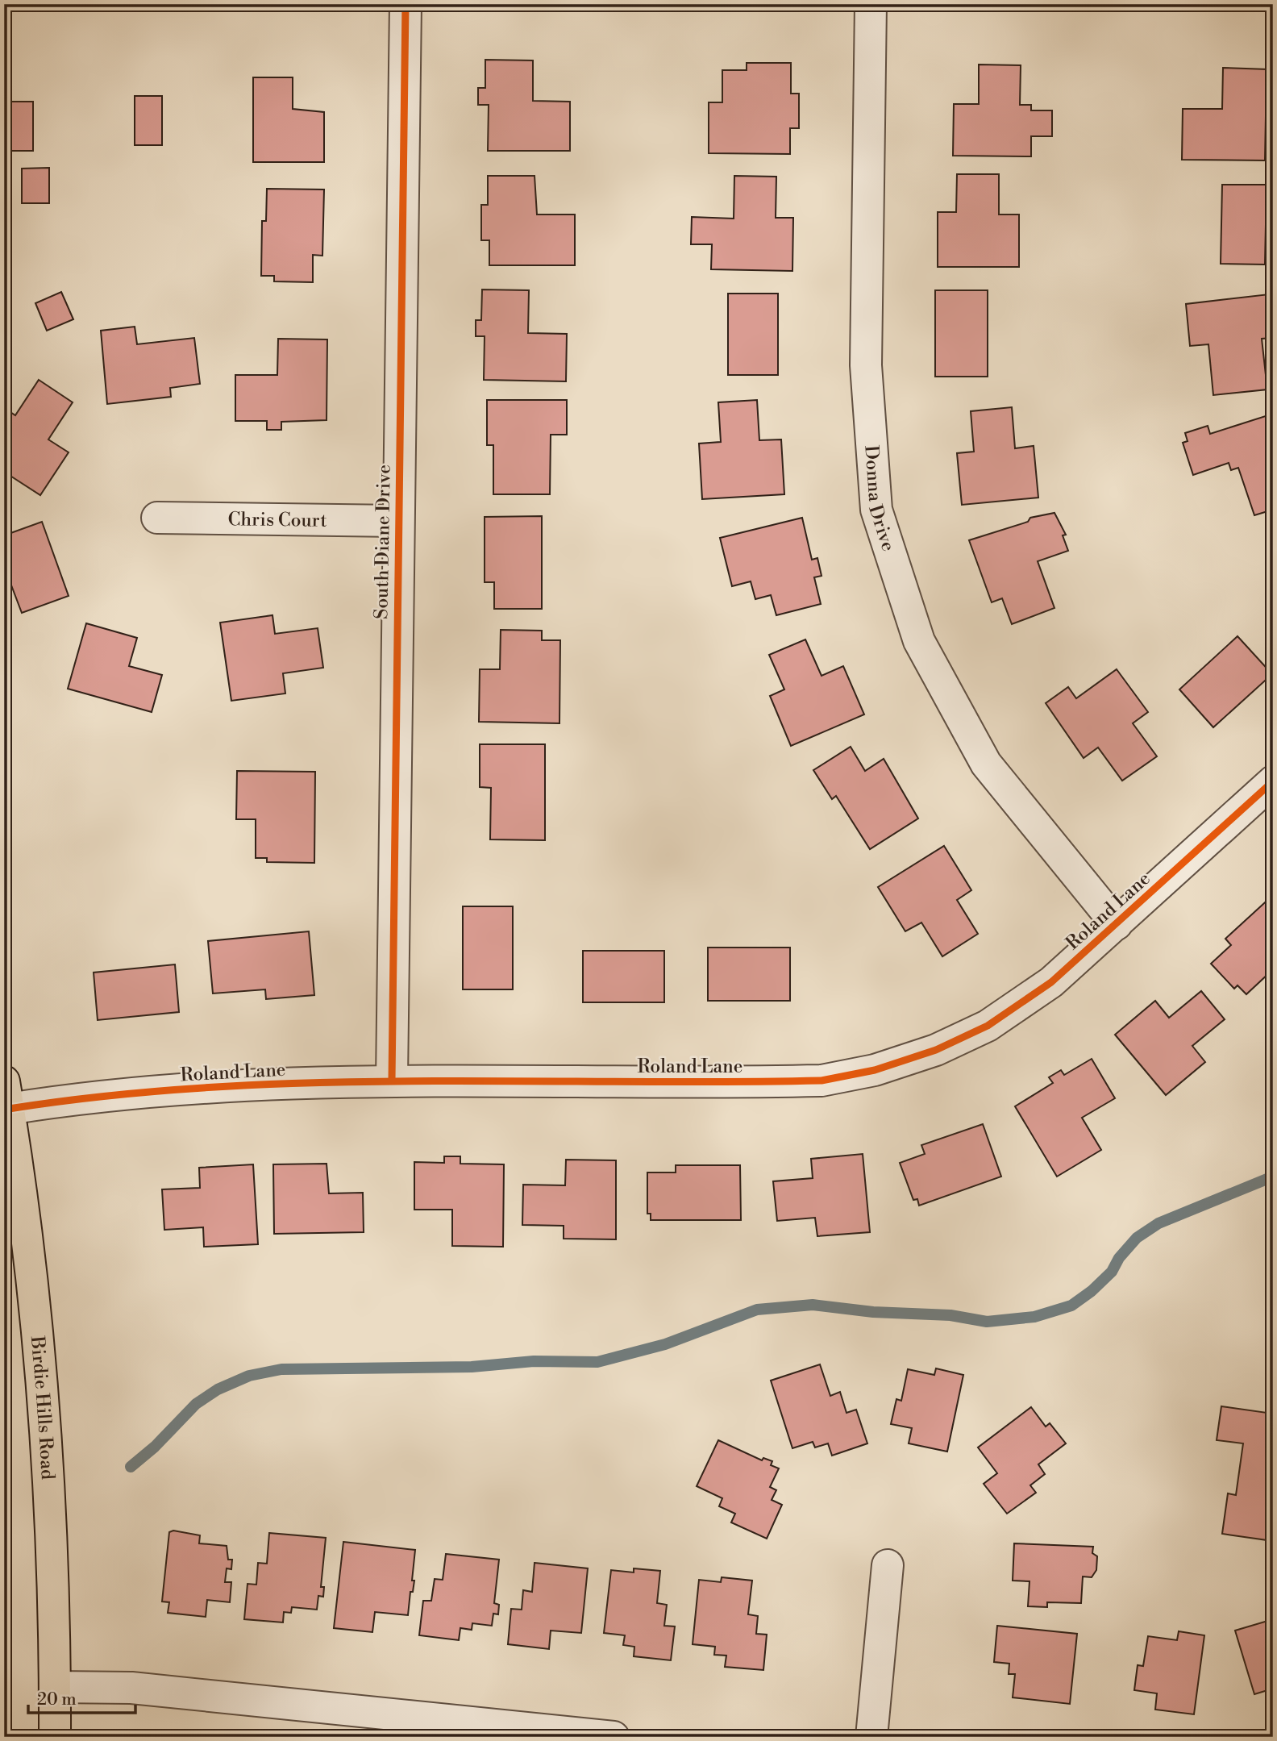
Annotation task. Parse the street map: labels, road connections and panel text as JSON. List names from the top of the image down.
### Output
{
  "streets": {
    "main road": ["Birdie Hills Road"],
    "street": [
      "Donna Drive",
      "Chris Court",
      "South Diane Drive",
      "Roland Lane"
    ]
  },
  "crossings": [
    ["Donna Drive", "Roland Lane"],
    ["Chris Court", "South Diane Drive"],
    ["South Diane Drive", "Roland Lane"],
    ["Roland Lane", "Birdie Hills Road"]
  ],
  "scale_bar": "20 m"
}
